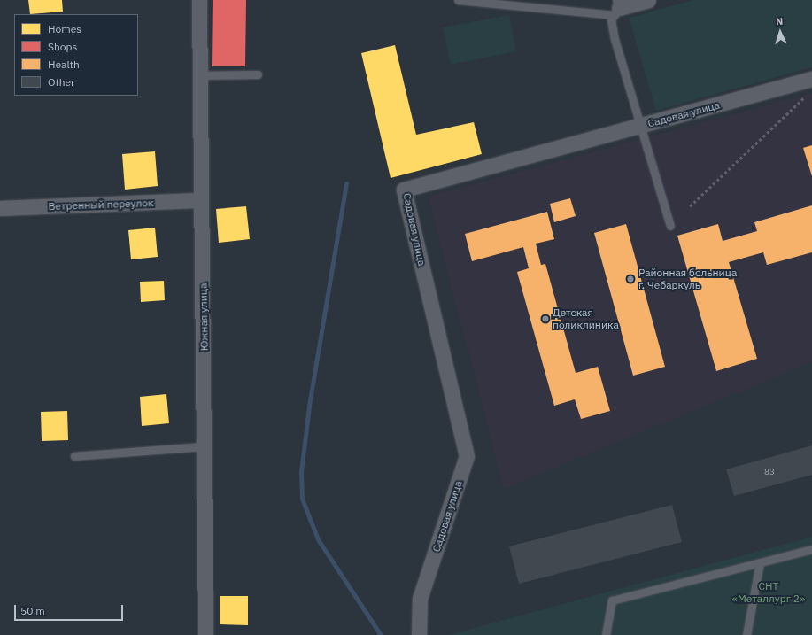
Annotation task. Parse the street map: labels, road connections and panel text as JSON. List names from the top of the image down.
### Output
{
  "streets": {
    "street": ["Садовая улица", "Ветренный переулок", "Южная улица"]
  },
  "crossings": [
    ["Ветренный переулок", "Южная улица"]
  ],
  "parks": ["СНТ «Металлург 2»"],
  "places": ["Районная больница г. Чебаркуль", "Детская поликлиника"],
  "house_numbers": ["83"],
  "legend": [
    "Homes",
    "Shops",
    "Health",
    "Other"
  ],
  "scale_bar": "50 m",
  "north": "top"
}
